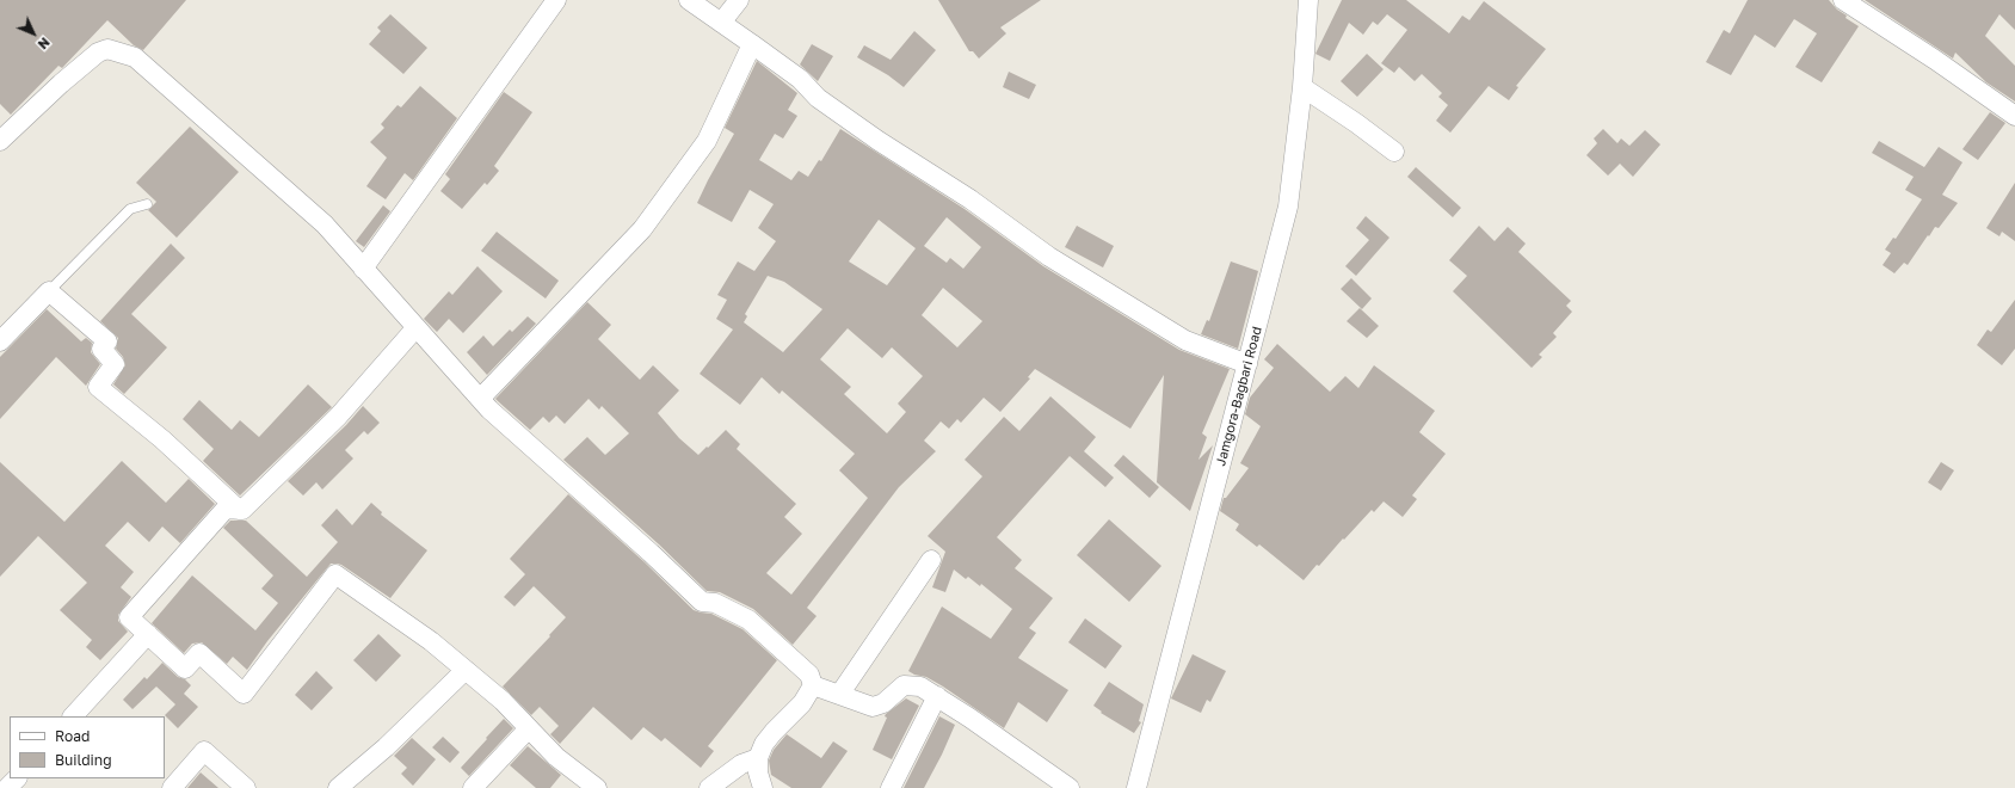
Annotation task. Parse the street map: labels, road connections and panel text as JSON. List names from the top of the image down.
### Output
{
  "streets": {
    "street": ["Jamgora-Bagbari Road"]
  },
  "legend": ["Road", "Building"],
  "north": "bottom right"
}
